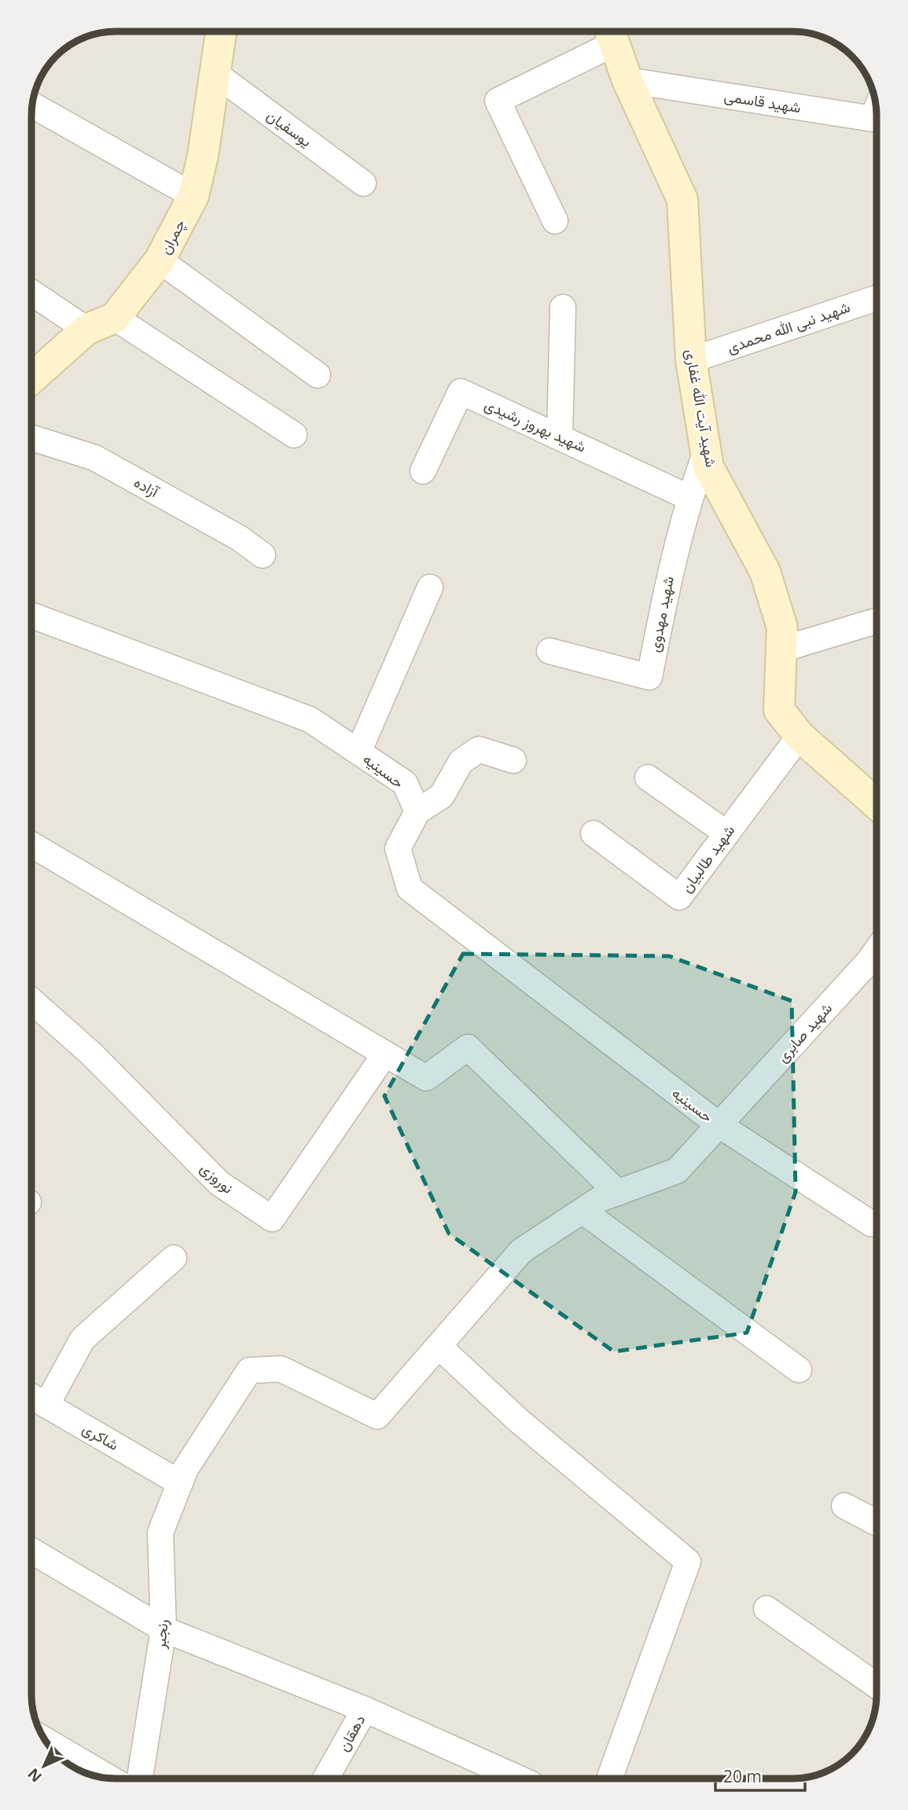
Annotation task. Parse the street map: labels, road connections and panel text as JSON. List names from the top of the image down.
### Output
{
  "streets": {
    "street": [
      "شهید قاسمی",
      "یوسفیان",
      "چمران",
      "شهید نبی الله محمدی",
      "شهید آیت الله غفاری",
      "شهید بهروز رشیدی",
      "آزاده",
      "شهید مهدوی",
      "حسینیه",
      "شهید طالبیان",
      "شهید صابری",
      "نوروزی",
      "شاکری",
      "رنجبر",
      "دهقان"
    ]
  },
  "crossings": [
    ["شهید قاسمی", "شهید آیت الله غفاری"],
    ["یوسفیان", "چمران"],
    ["شهید نبی الله محمدی", "شهید آیت الله غفاری"],
    ["شهید آیت الله غفاری", "شهید مهدوی"],
    ["شهید آیت الله غفاری", "شهید طالبیان"],
    ["شهید بهروز رشیدی", "شهید مهدوی"],
    ["حسینیه", "شهید صابری"],
    ["شهید صابری", "رنجبر"],
    ["شاکری", "رنجبر"]
  ],
  "scale_bar": "20 m",
  "north": "bottom left"
}
